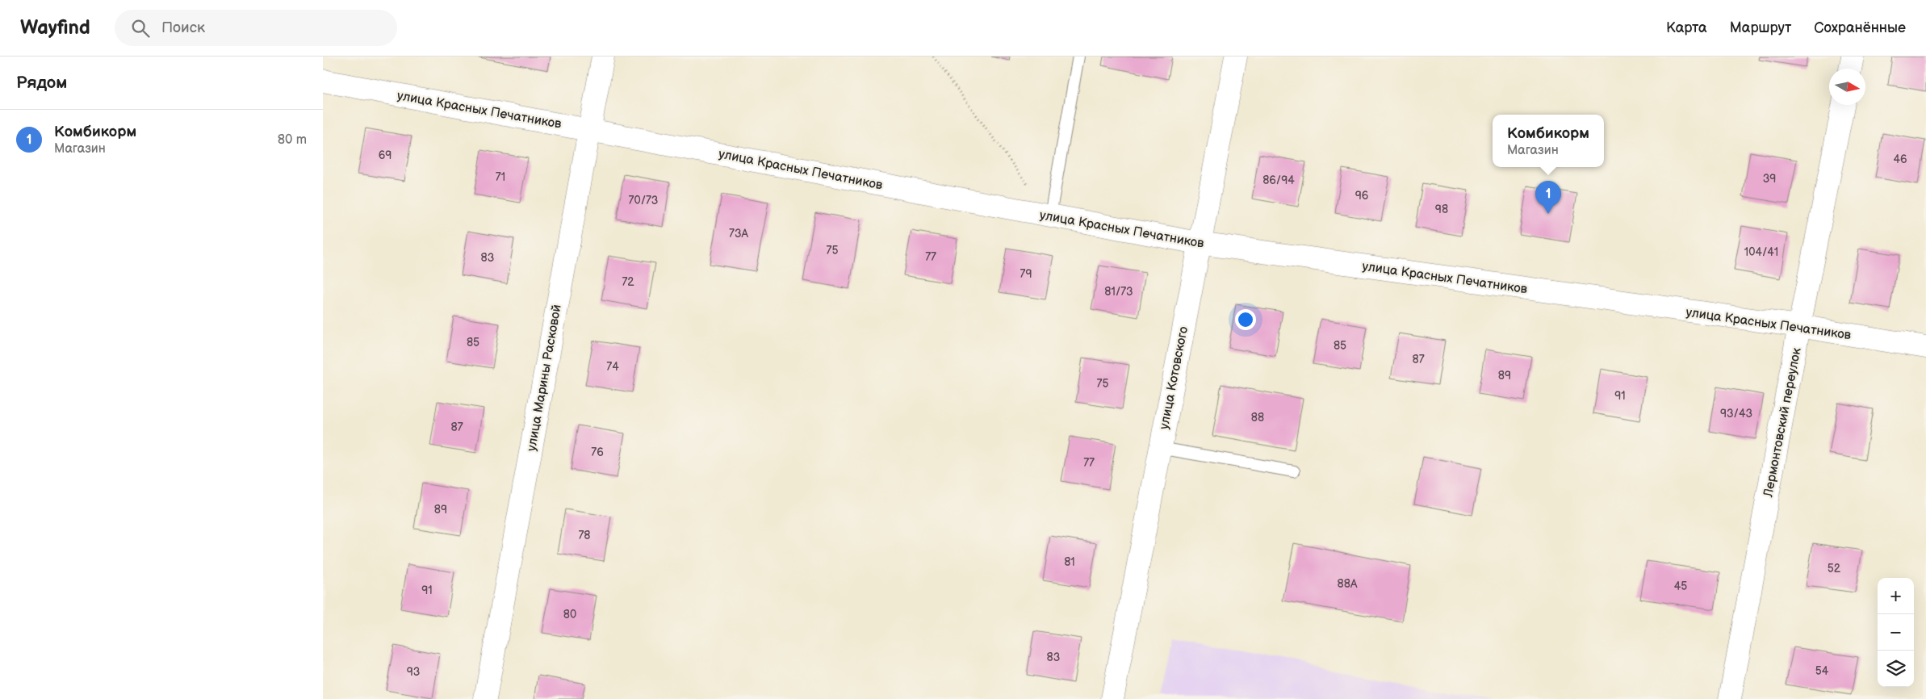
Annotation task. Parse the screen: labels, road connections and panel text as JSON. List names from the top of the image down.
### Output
{
  "streets": {
    "street": [
      "улица Красных Печатников",
      "улица Марины Расковой",
      "улица Котовского",
      "Лермонтовский переулок"
    ]
  },
  "crossings": [
    ["улица Красных Печатников", "улица Марины Расковой"],
    ["улица Красных Печатников", "улица Котовского"],
    ["улица Красных Печатников", "Лермонтовский переулок"]
  ],
  "house_numbers": [
    "69",
    "46",
    "71",
    "39",
    "86/94",
    "96",
    "70/73",
    "98",
    "73А",
    "75",
    "104/41",
    "77",
    "83",
    "79",
    "72",
    "81/73",
    "85",
    "85",
    "87",
    "74",
    "89",
    "75",
    "91",
    "93/43",
    "88",
    "87",
    "76",
    "77",
    "89",
    "78",
    "81",
    "52",
    "88А",
    "45",
    "91",
    "80",
    "83",
    "54",
    "93"
  ],
  "north": "right",
  "page": {
    "header": "Wayfind",
    "search": "Поиск",
    "nav": ["Карта", "Маршрут", "Сохранённые"],
    "heading": "Рядом",
    "list": [
      {
        "mark": "1",
        "name": "Комбикорм",
        "note": "Магазин",
        "value": "80 m"
      }
    ],
    "popup": ["Комбикорм", "Магазин"],
    "pins": "1",
    "map_buttons": ["+", "−"]
  }
}
